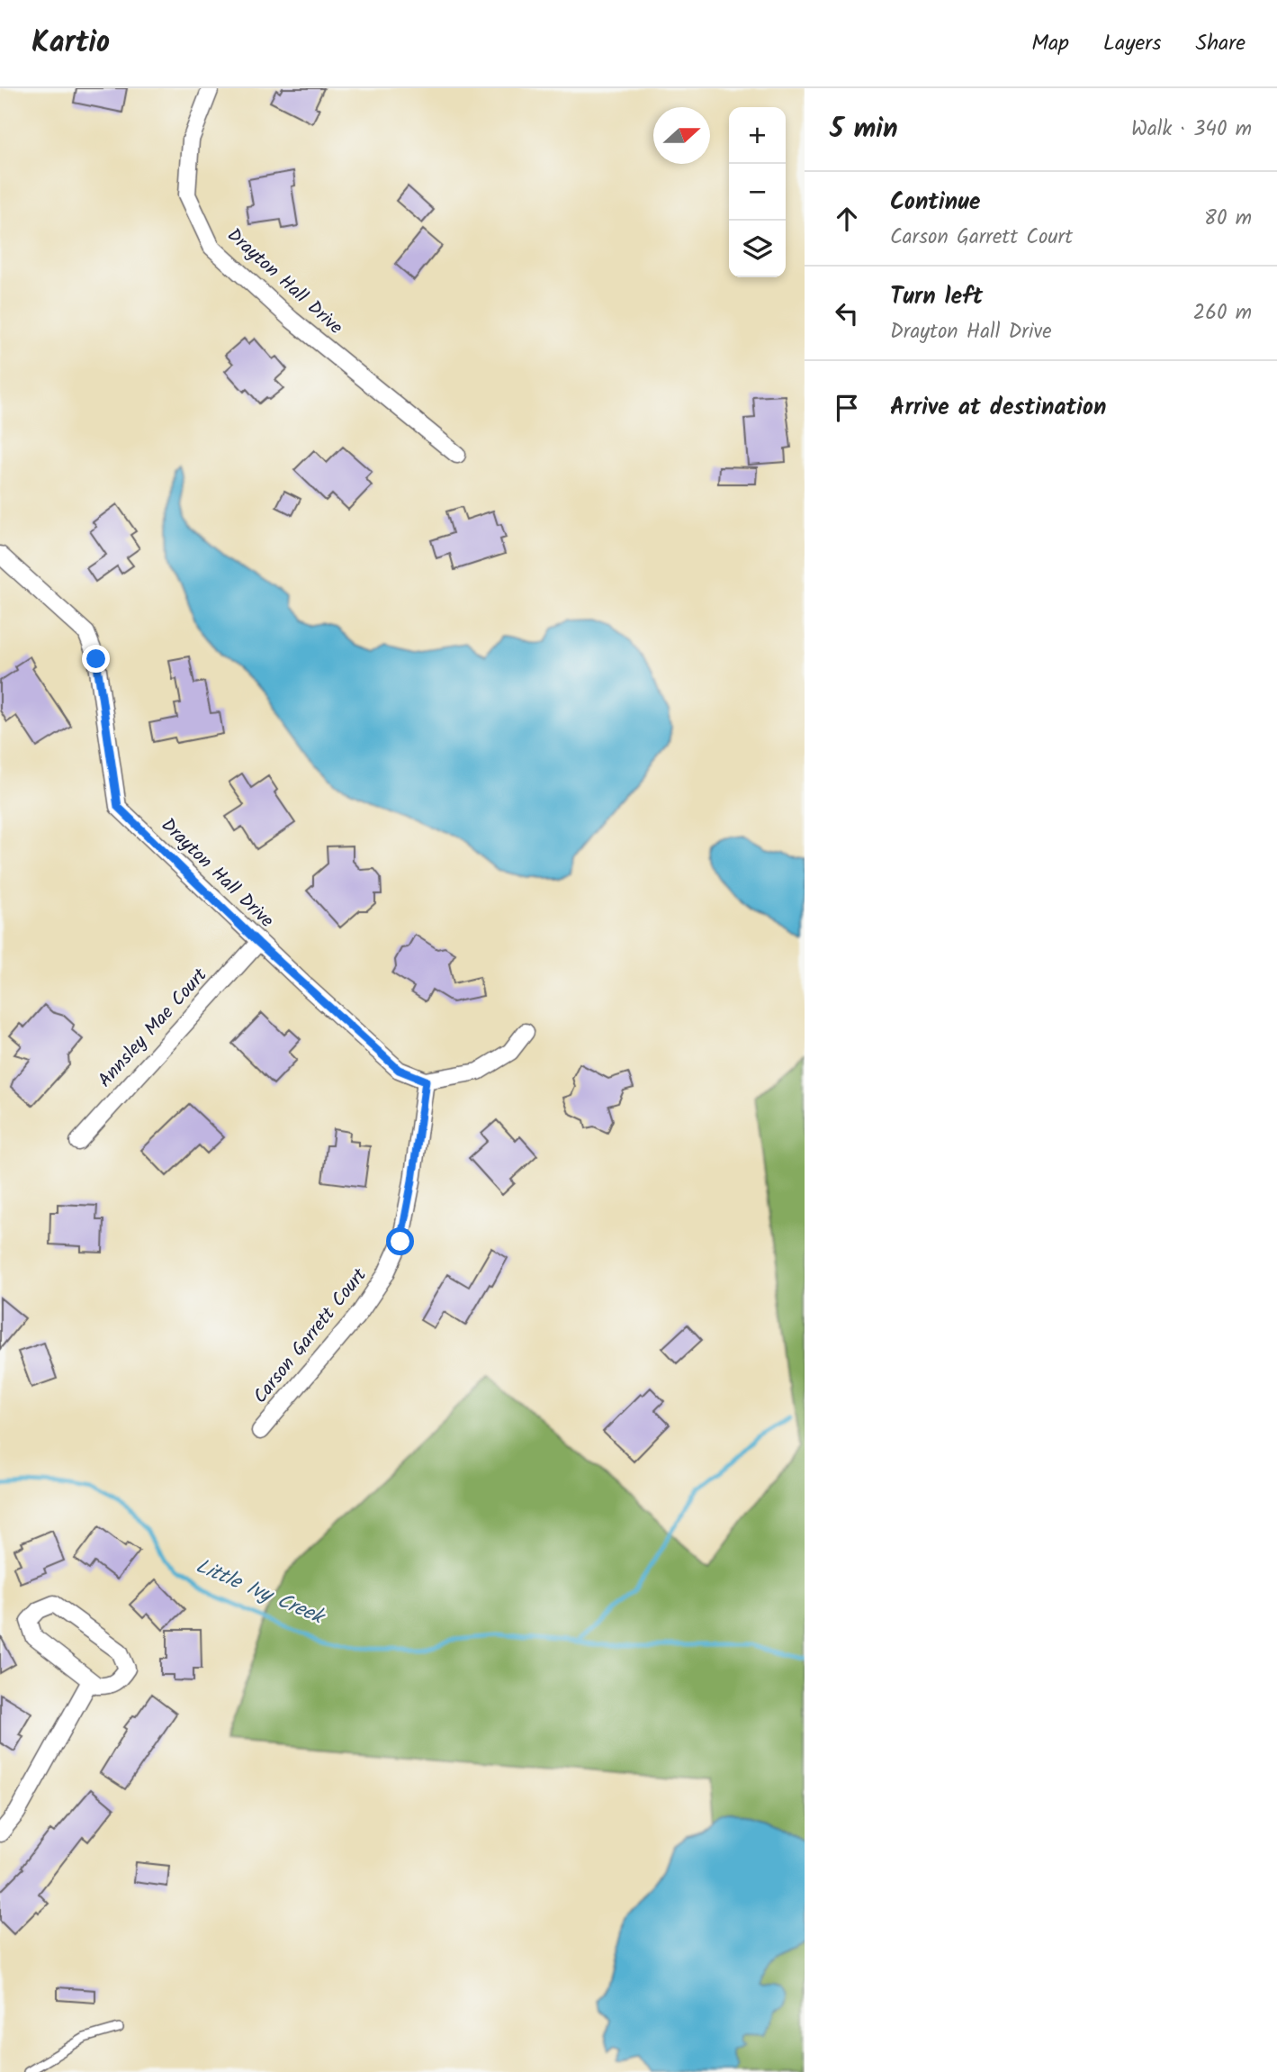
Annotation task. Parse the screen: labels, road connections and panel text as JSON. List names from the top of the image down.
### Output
{
  "streets": {
    "street": ["Drayton Hall Drive", "Annsley Mae Court", "Carson Garrett Court"]
  },
  "crossings": [
    ["Drayton Hall Drive", "Annsley Mae Court"],
    ["Drayton Hall Drive", "Carson Garrett Court"]
  ],
  "water": ["Little Ivy Creek"],
  "north": "right",
  "page": {
    "header": "Kartio",
    "nav": ["Map", "Layers", "Share"],
    "heading": ["5 min", "Walk · 340 m"],
    "map_buttons": ["+", "−"],
    "list": [
      ["Continue", "Carson Garrett Court", "80 m"],
      ["Turn left", "Drayton Hall Drive", "260 m"],
      "Arrive at destination"
    ]
  }
}
